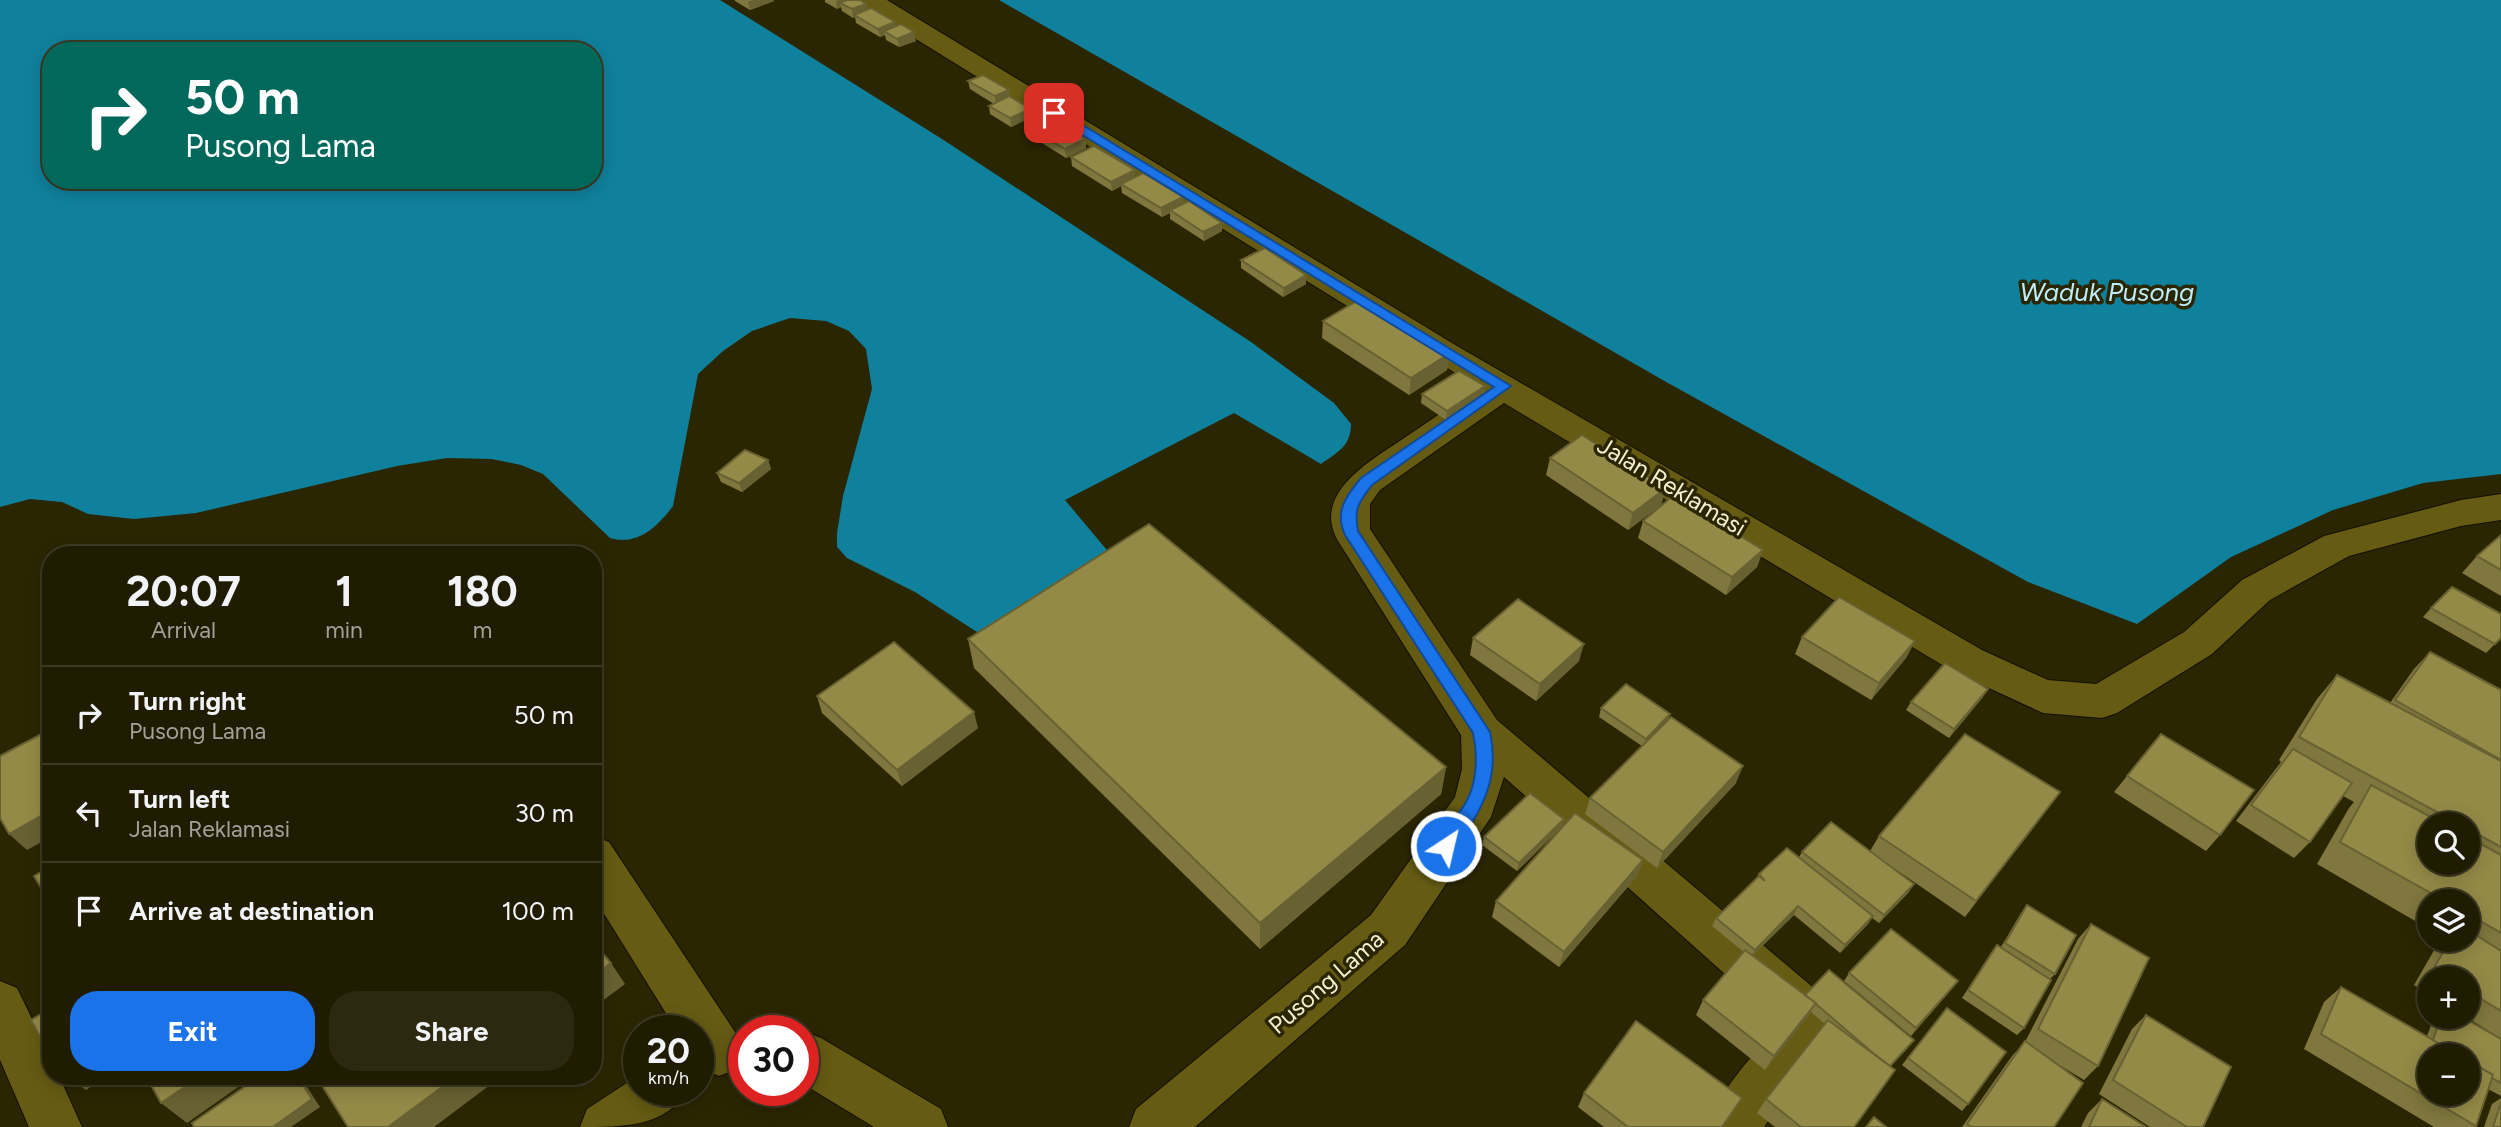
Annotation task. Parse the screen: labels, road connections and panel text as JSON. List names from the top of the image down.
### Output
{
  "streets": {
    "street": ["Jalan Reklamasi", "Pusong Lama"]
  },
  "crossings": [
    ["Jalan Reklamasi", "Pusong Lama"]
  ],
  "water": ["Waduk Pusong"],
  "page": {
    "turn": ["50 m", "Pusong Lama"],
    "eta": [
      "20:07",
      "Arrival",
      "1",
      "min",
      "180",
      "m"
    ],
    "list": [
      {
        "name": "Turn right",
        "note": "Pusong Lama",
        "value": "50 m"
      },
      {
        "name": "Turn left",
        "note": "Jalan Reklamasi",
        "value": "30 m"
      },
      {
        "name": "Arrive at destination",
        "value": "100 m"
      }
    ],
    "map_buttons": ["+", "−"],
    "buttons": ["Exit", "Share"],
    "speed": "20 km/h",
    "limit": "30"
  }
}
